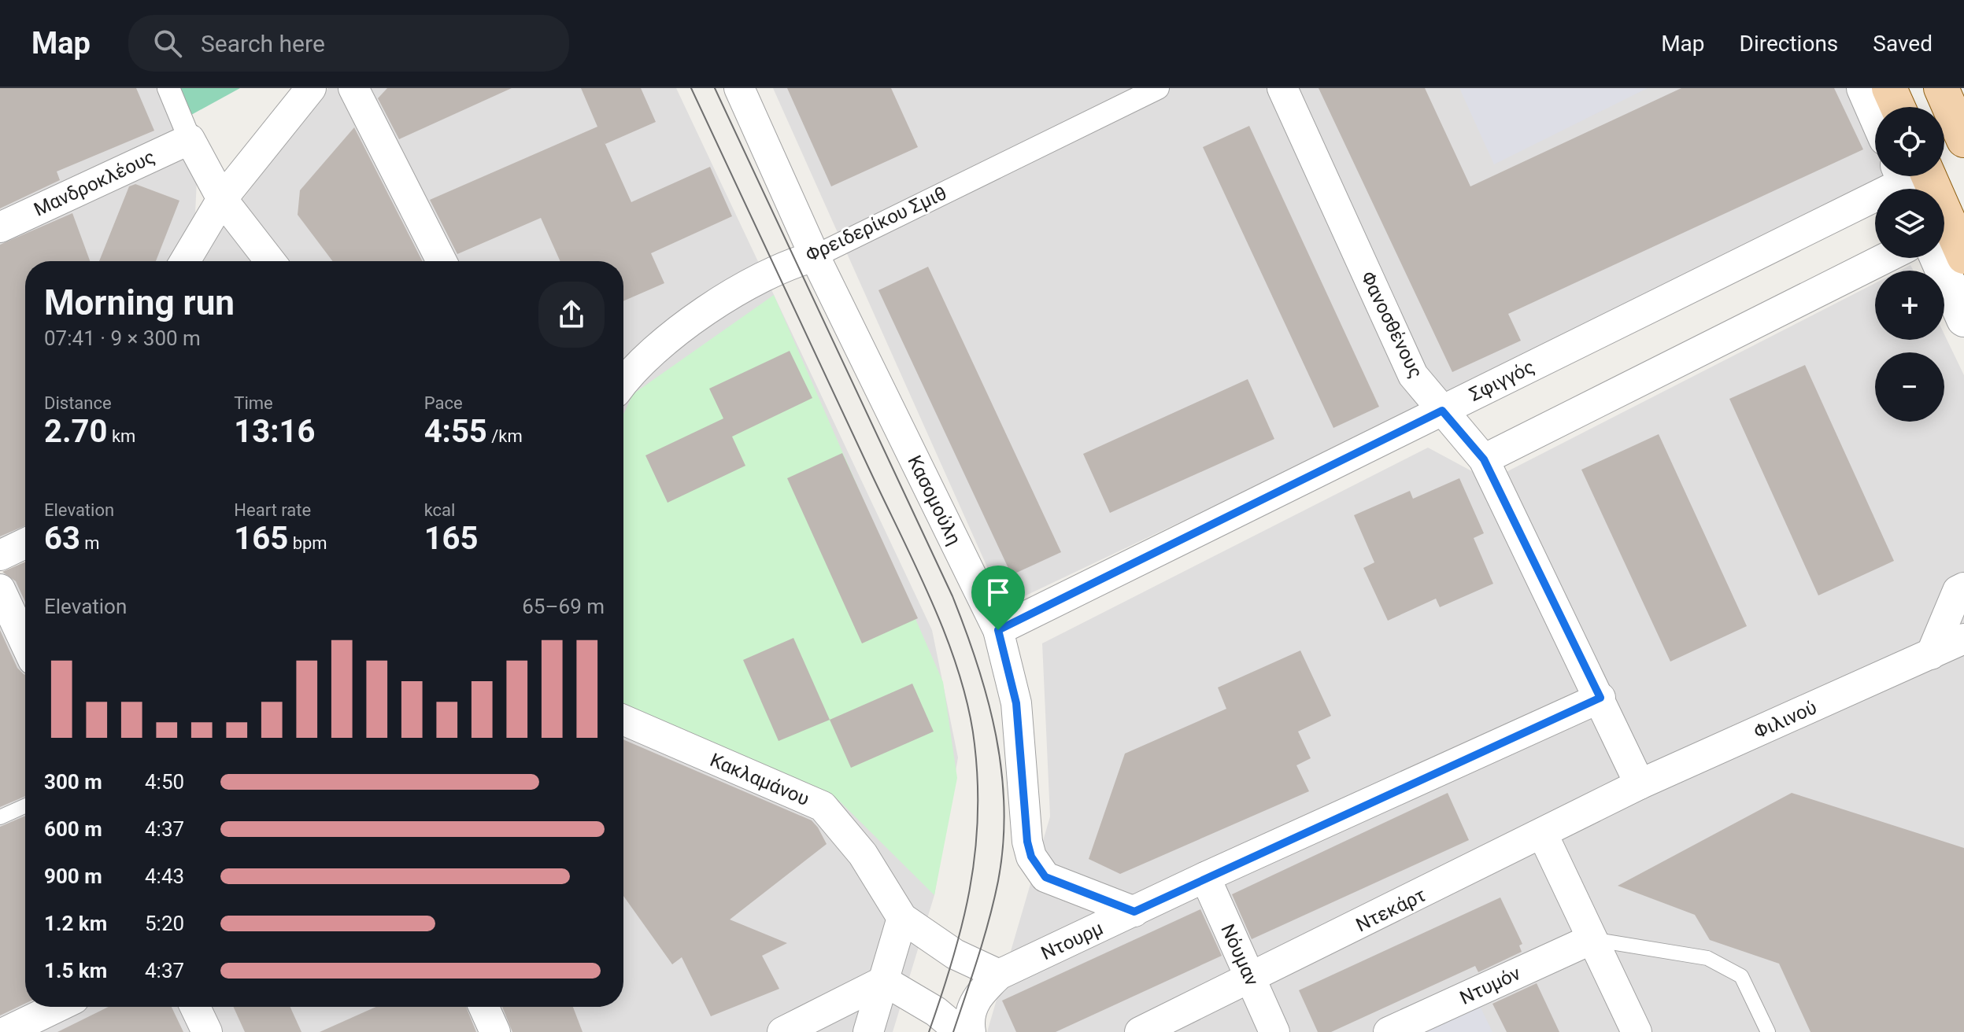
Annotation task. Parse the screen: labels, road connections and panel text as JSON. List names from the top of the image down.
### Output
{
  "streets": {
    "street": [
      "Μανδροκλέους",
      "Φρειδερίκου Σμιθ",
      "Φανοσθένους",
      "Σφιγγός",
      "Κασομούλη",
      "Φιλινού",
      "Κακλαμάνου",
      "Ντεκάρτ",
      "Ντουρμ",
      "Νόυμαν",
      "Ντυμόν"
    ]
  },
  "crossings": [
    ["Φρειδερίκου Σμιθ", "Κασομούλη"],
    ["Φανοσθένους", "Σφιγγός"],
    ["Φανοσθένους", "Φιλινού"],
    ["Φανοσθένους", "Ντεκάρτ"],
    ["Φανοσθένους", "Ντουρμ"],
    ["Σφιγγός", "Κασομούλη"],
    ["Κασομούλη", "Ντουρμ"],
    ["Φιλινού", "Ντεκάρτ"],
    ["Κακλαμάνου", "Ντουρμ"],
    ["Ντεκάρτ", "Νόυμαν"],
    ["Ντουρμ", "Νόυμαν"]
  ],
  "page": {
    "header": "Map",
    "search": "Search here",
    "nav": ["Map", "Directions", "Saved"],
    "map_buttons": ["+", "−"],
    "heading": ["Morning run", "07:41 · 9 × 300 m"],
    "stats": [
      ["Distance", "2.70 km"],
      ["Time", "13:16"],
      ["Pace", "4:55 /km"],
      ["Elevation", "63 m"],
      ["Heart rate", "165 bpm"],
      ["kcal", "165"]
    ],
    "chart": ["Elevation", "65–69 m"],
    "list": [
      {
        "name": "300 m",
        "note": "4:50"
      },
      {
        "name": "600 m",
        "note": "4:37"
      },
      {
        "name": "900 m",
        "note": "4:43"
      },
      {
        "name": "1.2 km",
        "note": "5:20"
      },
      {
        "name": "1.5 km",
        "note": "4:37"
      }
    ]
  }
}
